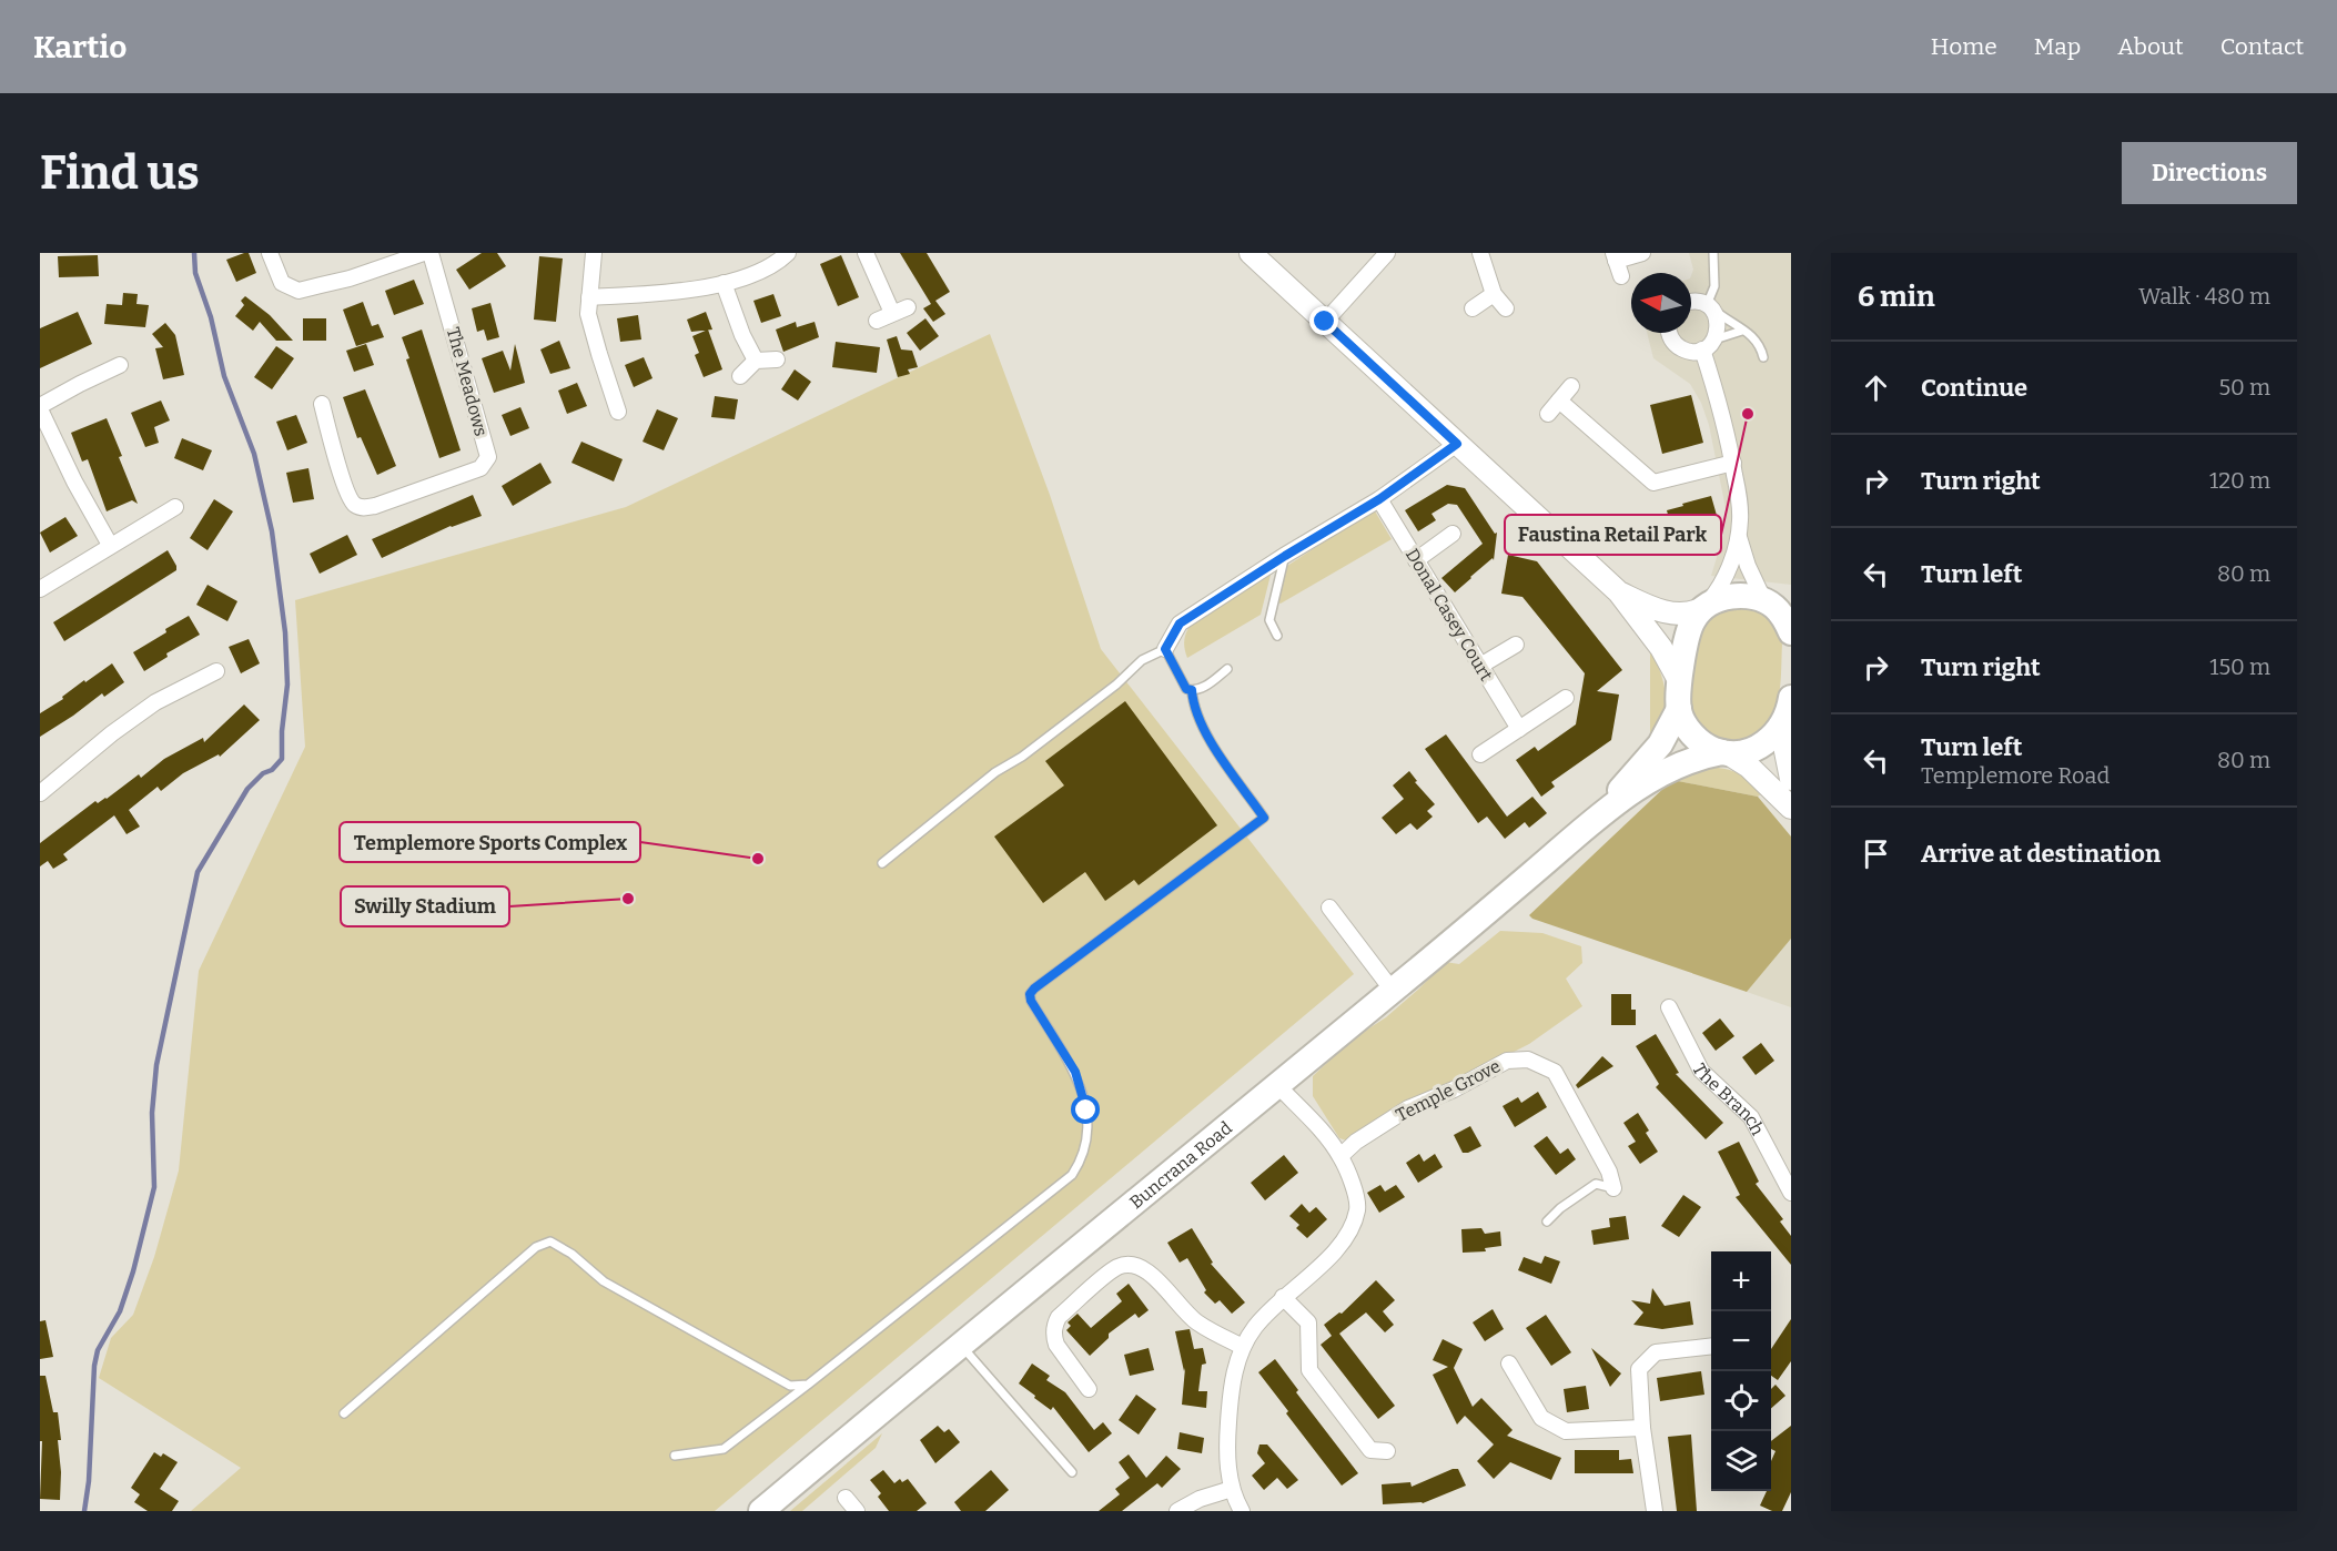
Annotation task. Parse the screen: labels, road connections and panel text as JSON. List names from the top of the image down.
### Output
{
  "streets": {
    "highway": ["Buncrana Road"],
    "street": [
      "The Meadows",
      "Donal Casey Court",
      "Temple Grove",
      "The Branch"
    ]
  },
  "places": ["Faustina Retail Park", "Templemore Sports Complex", "Swilly Stadium"],
  "north": "left",
  "page": {
    "header": "Kartio",
    "nav": [
      "Home",
      "Map",
      "About",
      "Contact"
    ],
    "buttons": "Directions",
    "title": "Find us",
    "heading": ["6 min", "Walk · 480 m"],
    "list": [
      ["Continue", "50 m"],
      ["Turn right", "120 m"],
      ["Turn left", "80 m"],
      ["Turn right", "150 m"],
      ["Turn left", "Templemore Road", "80 m"],
      "Arrive at destination"
    ],
    "map_buttons": ["+", "−"]
  }
}
